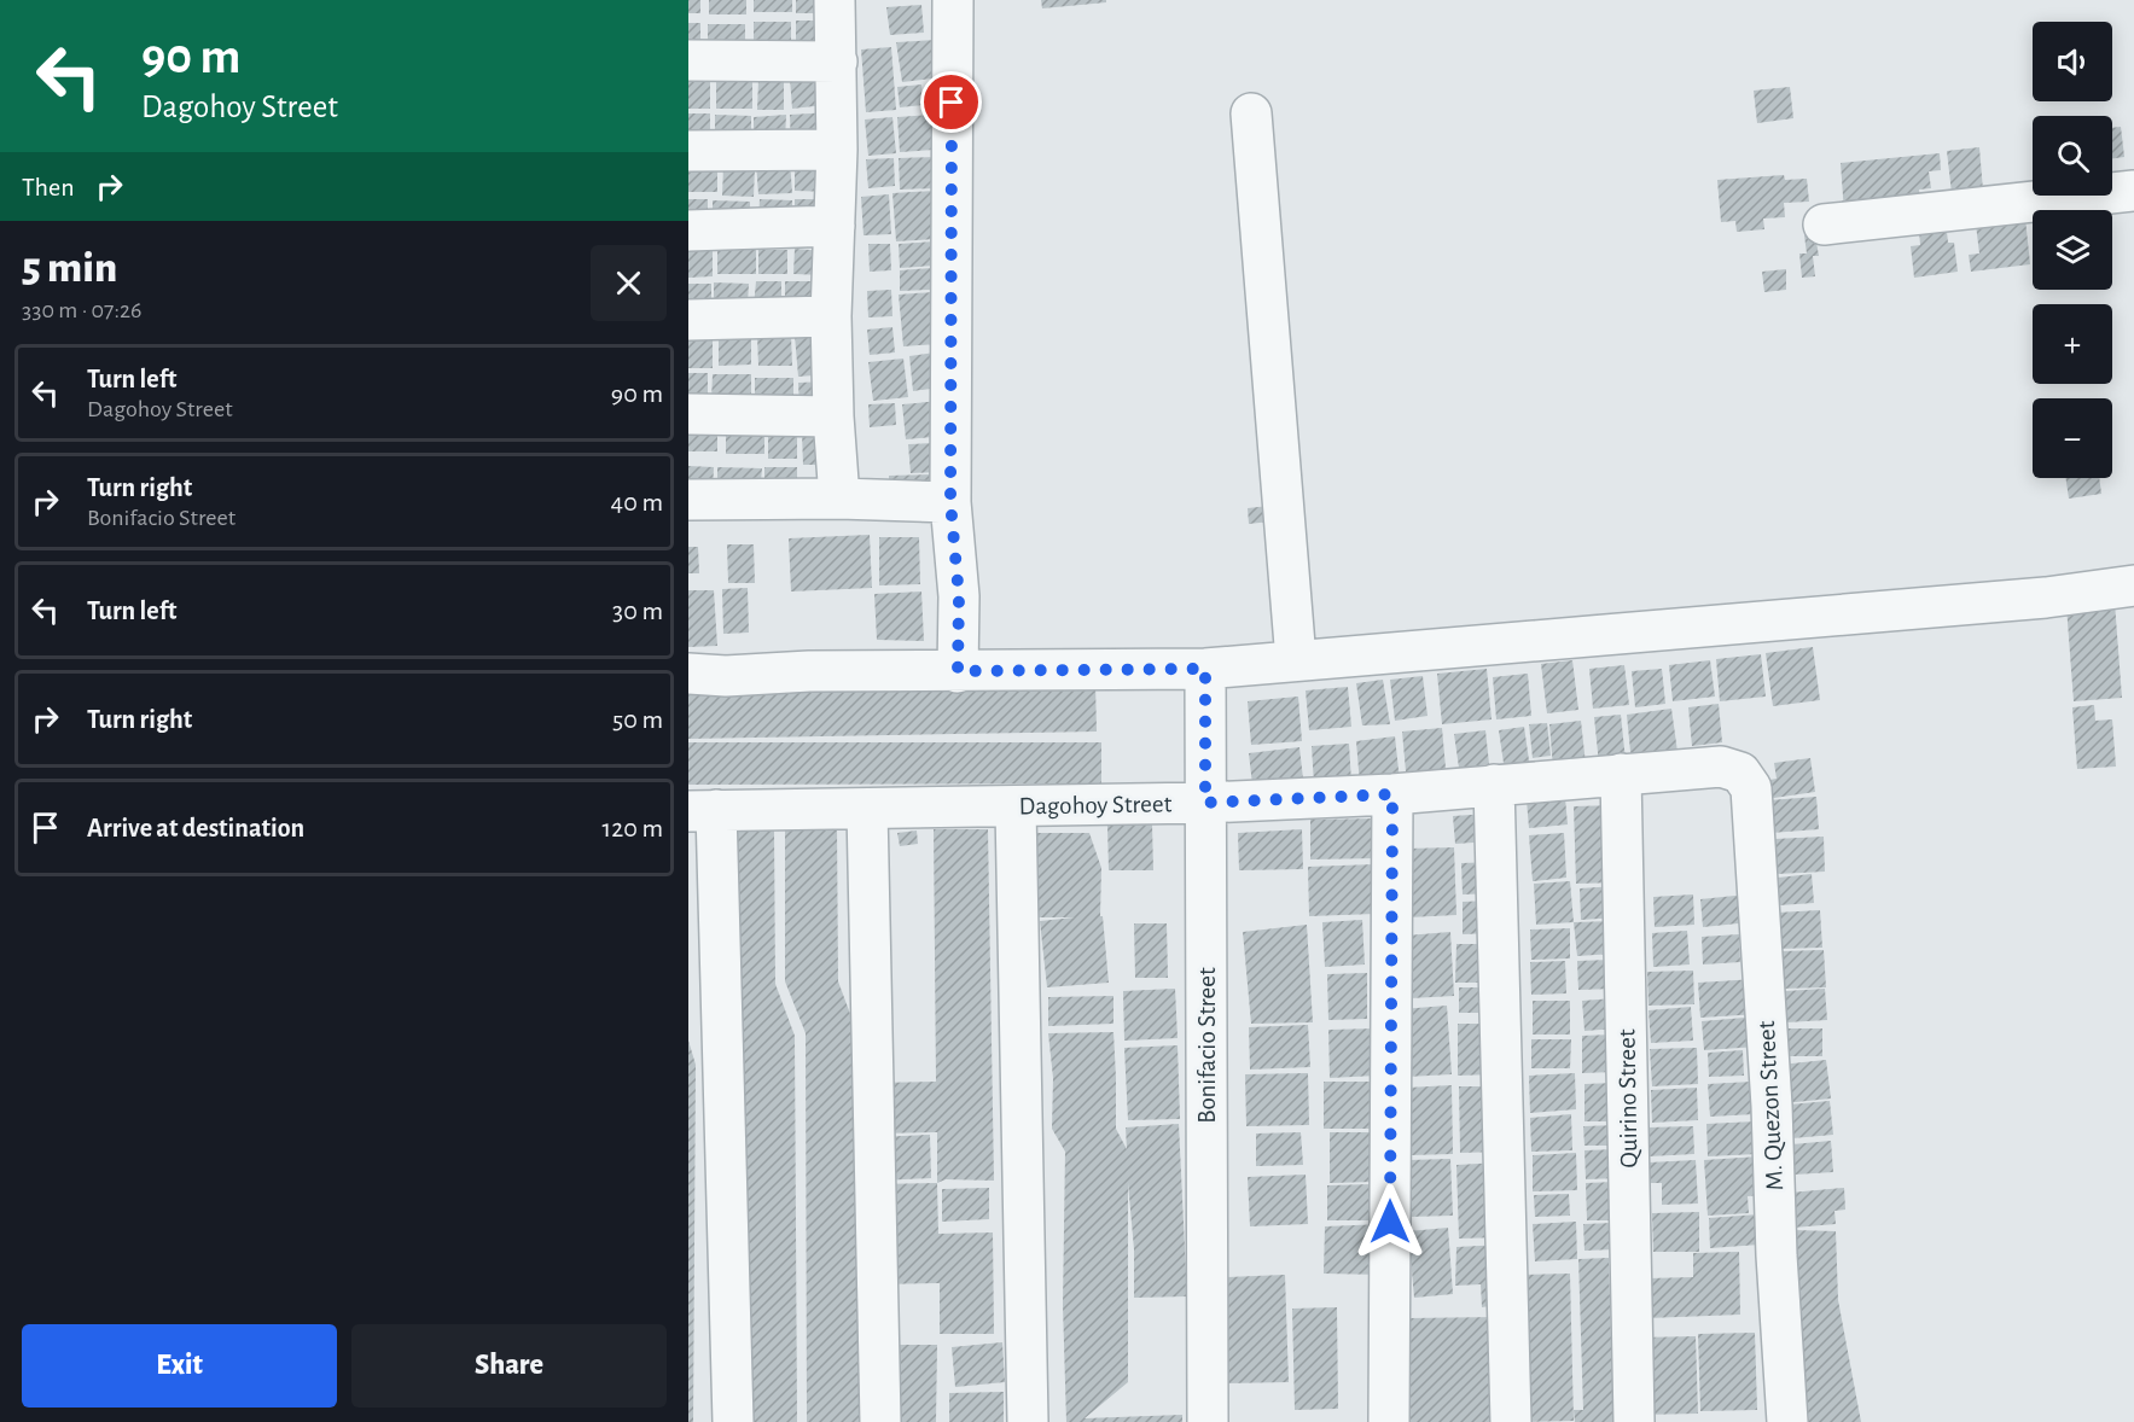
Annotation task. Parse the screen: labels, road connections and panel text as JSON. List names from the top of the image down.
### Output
{
  "streets": {
    "street": [
      "Dagohoy Street",
      "Bonifacio Street",
      "Quirino Street",
      "M. Quezon Street"
    ]
  },
  "crossings": [
    ["Dagohoy Street", "Bonifacio Street"],
    ["Dagohoy Street", "Quirino Street"],
    ["Dagohoy Street", "M. Quezon Street"]
  ],
  "page": {
    "turn": ["90 m", "Dagohoy Street"],
    "map_buttons": ["+", "−"],
    "then": "Then",
    "heading": ["5 min", "330 m · 07:26"],
    "list": [
      {
        "name": "Turn left",
        "note": "Dagohoy Street",
        "value": "90 m"
      },
      {
        "name": "Turn right",
        "note": "Bonifacio Street",
        "value": "40 m"
      },
      {
        "name": "Turn left",
        "value": "30 m"
      },
      {
        "name": "Turn right",
        "value": "50 m"
      },
      {
        "name": "Arrive at destination",
        "value": "120 m"
      }
    ],
    "buttons": ["Exit", "Share"]
  }
}
